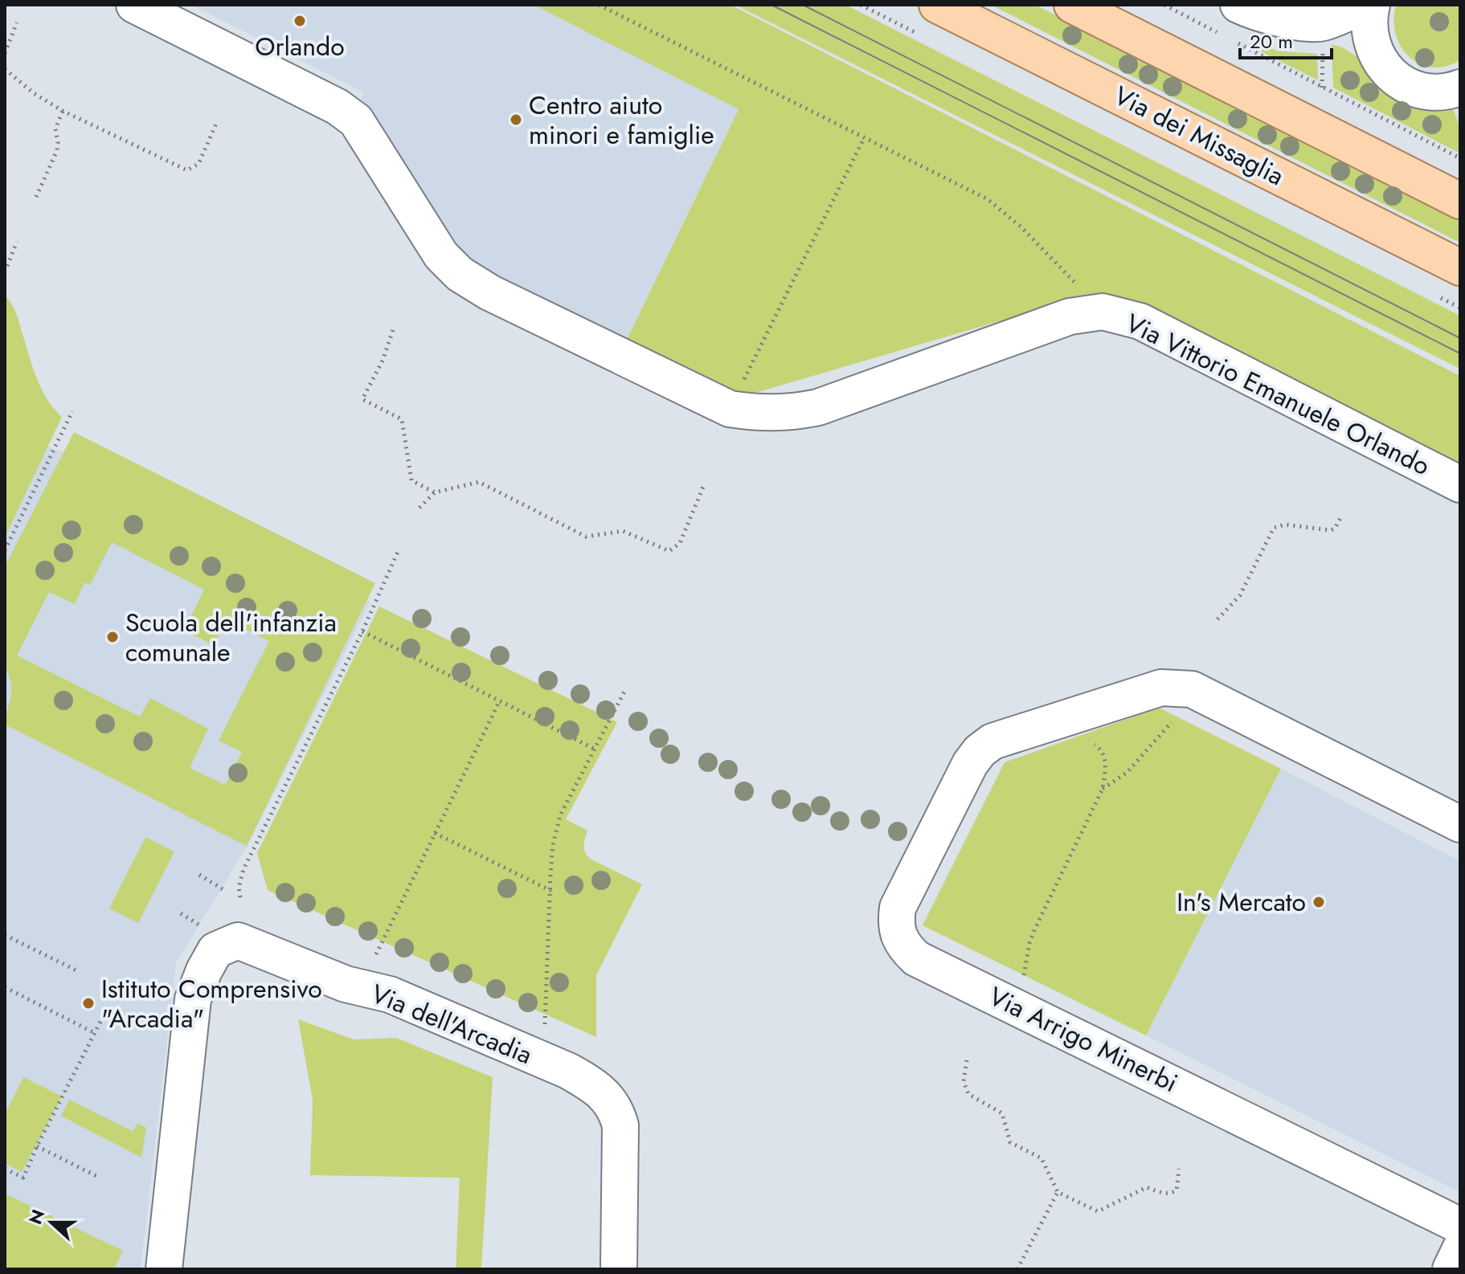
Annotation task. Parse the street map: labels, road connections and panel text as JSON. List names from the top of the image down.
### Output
{
  "streets": {
    "main road": ["Via dei Missaglia"],
    "street": ["Via Vittorio Emanuele Orlando", "Via dell'Arcadia", "Via Arrigo Minerbi"]
  },
  "places": [
    "Orlando",
    "Centro aiuto minori e famiglie",
    "Scuola dell'infanzia comunale",
    "In's Mercato",
    "Istituto Comprensivo \"Arcadia\""
  ],
  "scale_bar": "20 m",
  "north": "left"
}
